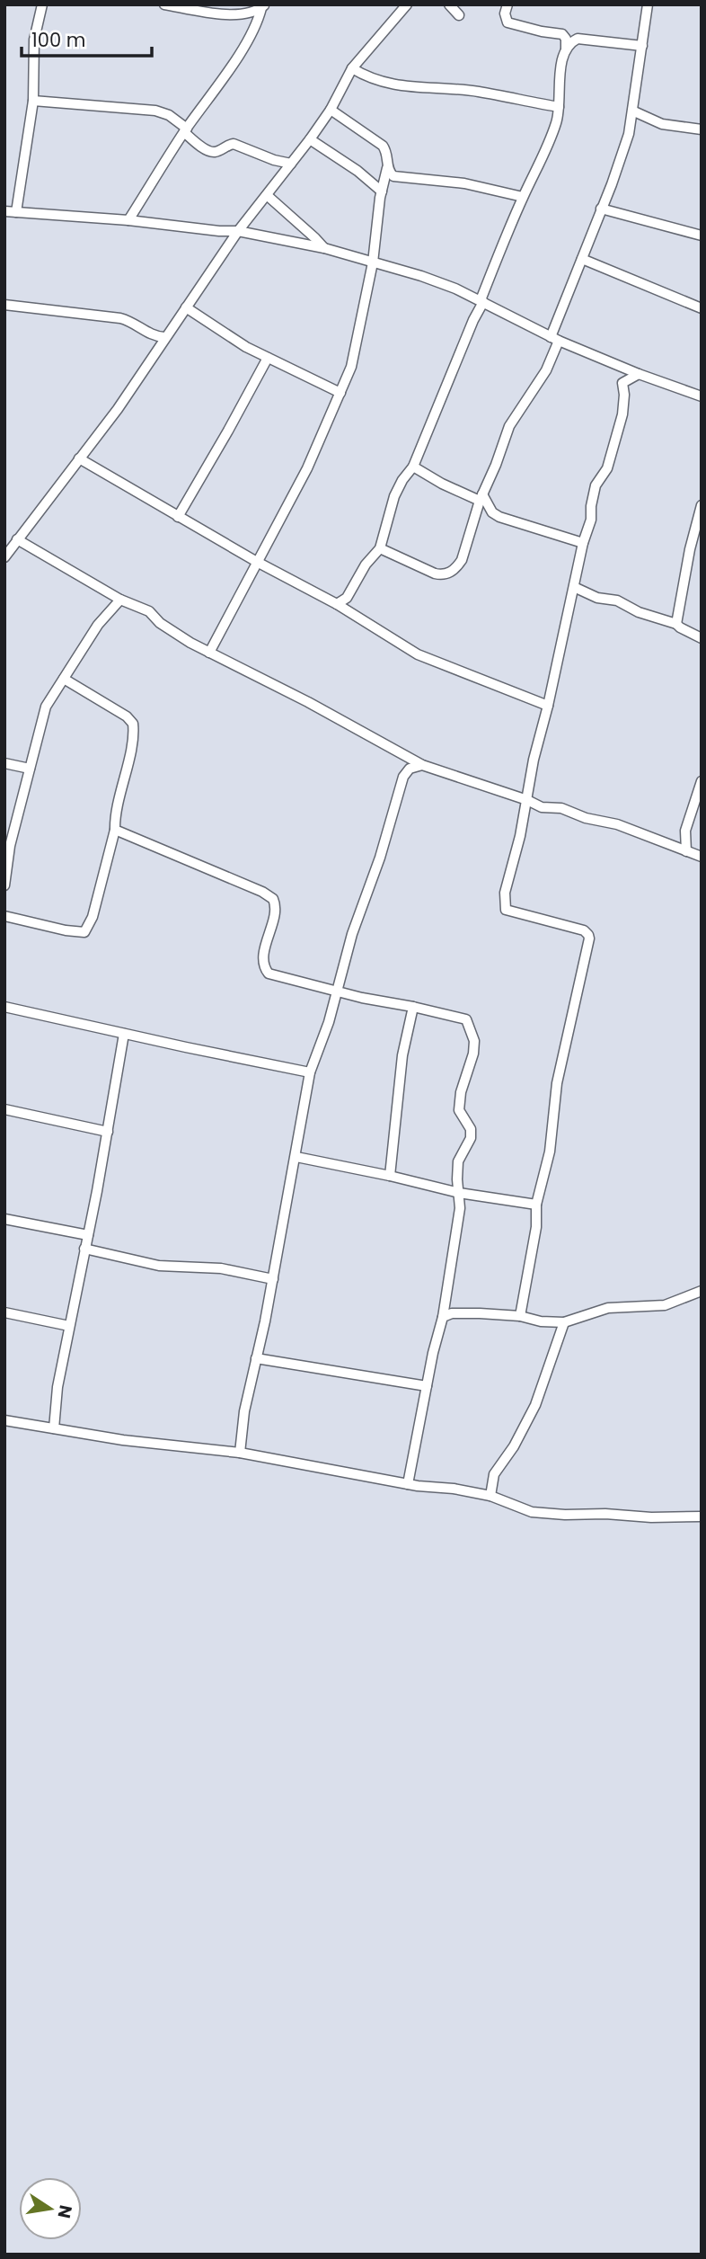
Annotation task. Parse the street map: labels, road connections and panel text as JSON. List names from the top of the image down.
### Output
{
  "scale_bar": "100 m",
  "north": "right"
}
